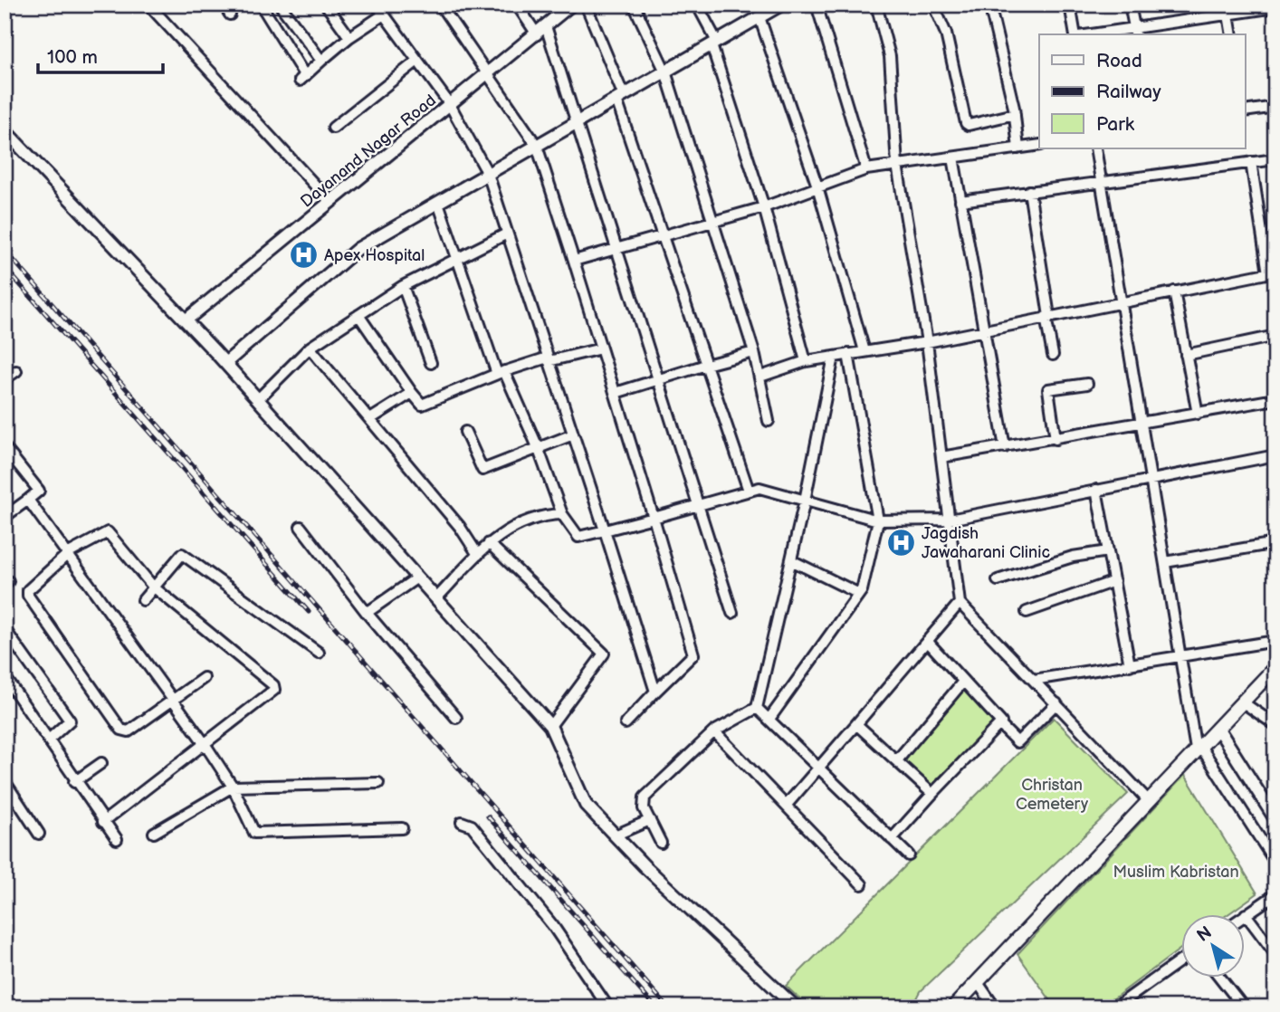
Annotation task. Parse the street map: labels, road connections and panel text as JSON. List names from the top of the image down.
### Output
{
  "streets": {
    "street": ["Dayanand Nagar Road"]
  },
  "parks": ["Christan Cemetery", "Muslim Kabristan"],
  "places": {
    "hospital": ["Apex Hospital", "Jagdish Jawaharani Clinic"]
  },
  "legend": ["Road", "Railway", "Park"],
  "scale_bar": "100 m",
  "north": "top left"
}
